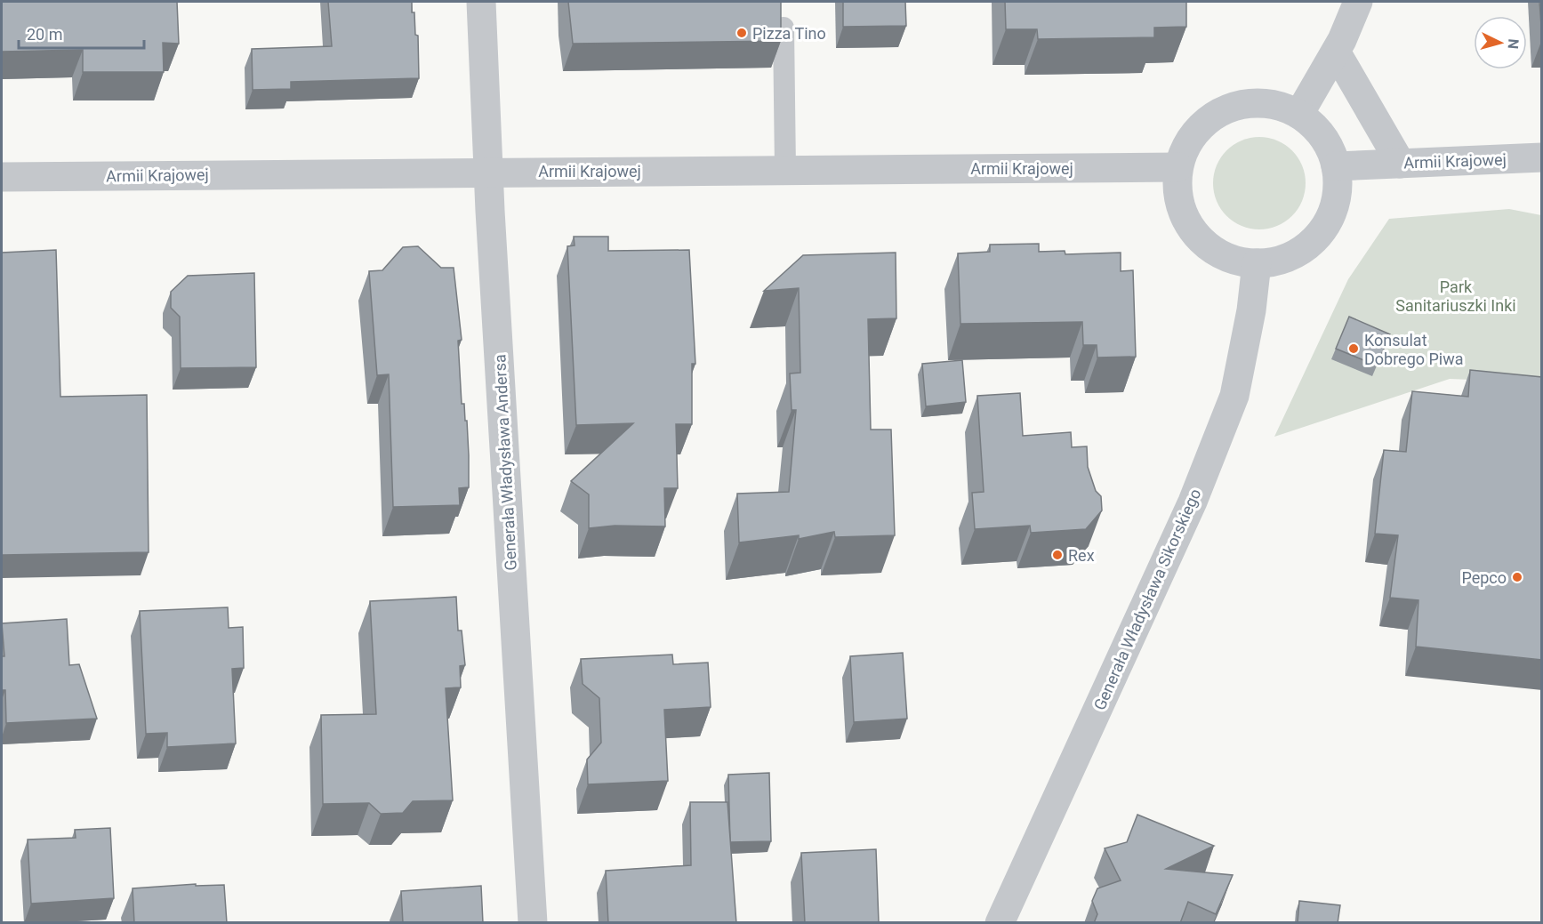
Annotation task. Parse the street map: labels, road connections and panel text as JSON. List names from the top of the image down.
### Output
{
  "streets": {
    "street": ["Armii Krajowej", "Generała Władysława Andersa", "Generała Władysława Sikorskiego"]
  },
  "crossings": [
    ["Armii Krajowej", "Generała Władysława Andersa"],
    ["Armii Krajowej", "Generała Władysława Sikorskiego"]
  ],
  "parks": ["Park Sanitariuszki Inki"],
  "places": [
    "Pizza Tino",
    "Konsulat Dobrego Piwa",
    "Rex",
    "Pepco"
  ],
  "scale_bar": "20 m",
  "north": "right"
}
